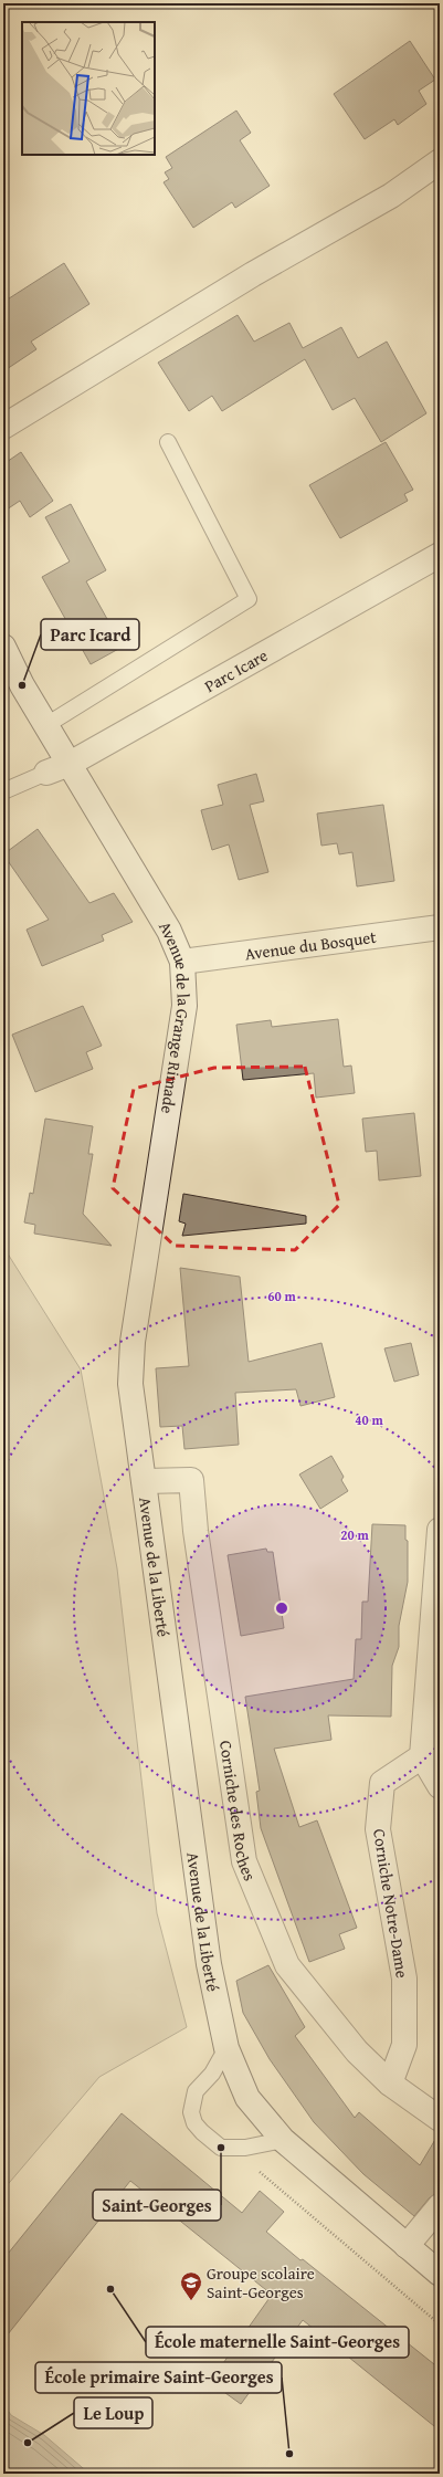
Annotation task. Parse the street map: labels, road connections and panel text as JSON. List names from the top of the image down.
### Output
{
  "streets": {
    "street": [
      "Parc Icare",
      "Avenue du Bosquet",
      "Avenue de la Grange Rimade",
      "Avenue de la Liberté",
      "Corniche des Roches",
      "Corniche Notre-Dame"
    ]
  },
  "crossings": [
    ["Parc Icare", "Avenue de la Grange Rimade"],
    ["Avenue du Bosquet", "Avenue de la Grange Rimade"],
    ["Avenue de la Grange Rimade", "Avenue de la Liberté"],
    ["Avenue de la Grange Rimade", "Corniche des Roches"],
    ["Avenue de la Liberté", "Corniche des Roches"],
    ["Corniche des Roches", "Corniche Notre-Dame"]
  ],
  "places": {
    "other": [
      "Parc Icard",
      "Saint-Georges",
      "École maternelle Saint-Georges",
      "Le Loup",
      "École primaire Saint-Georges"
    ],
    "school or university": ["Groupe scolaire Saint-Georges"]
  },
  "rings": ["60 m", "40 m", "20 m"]
}
